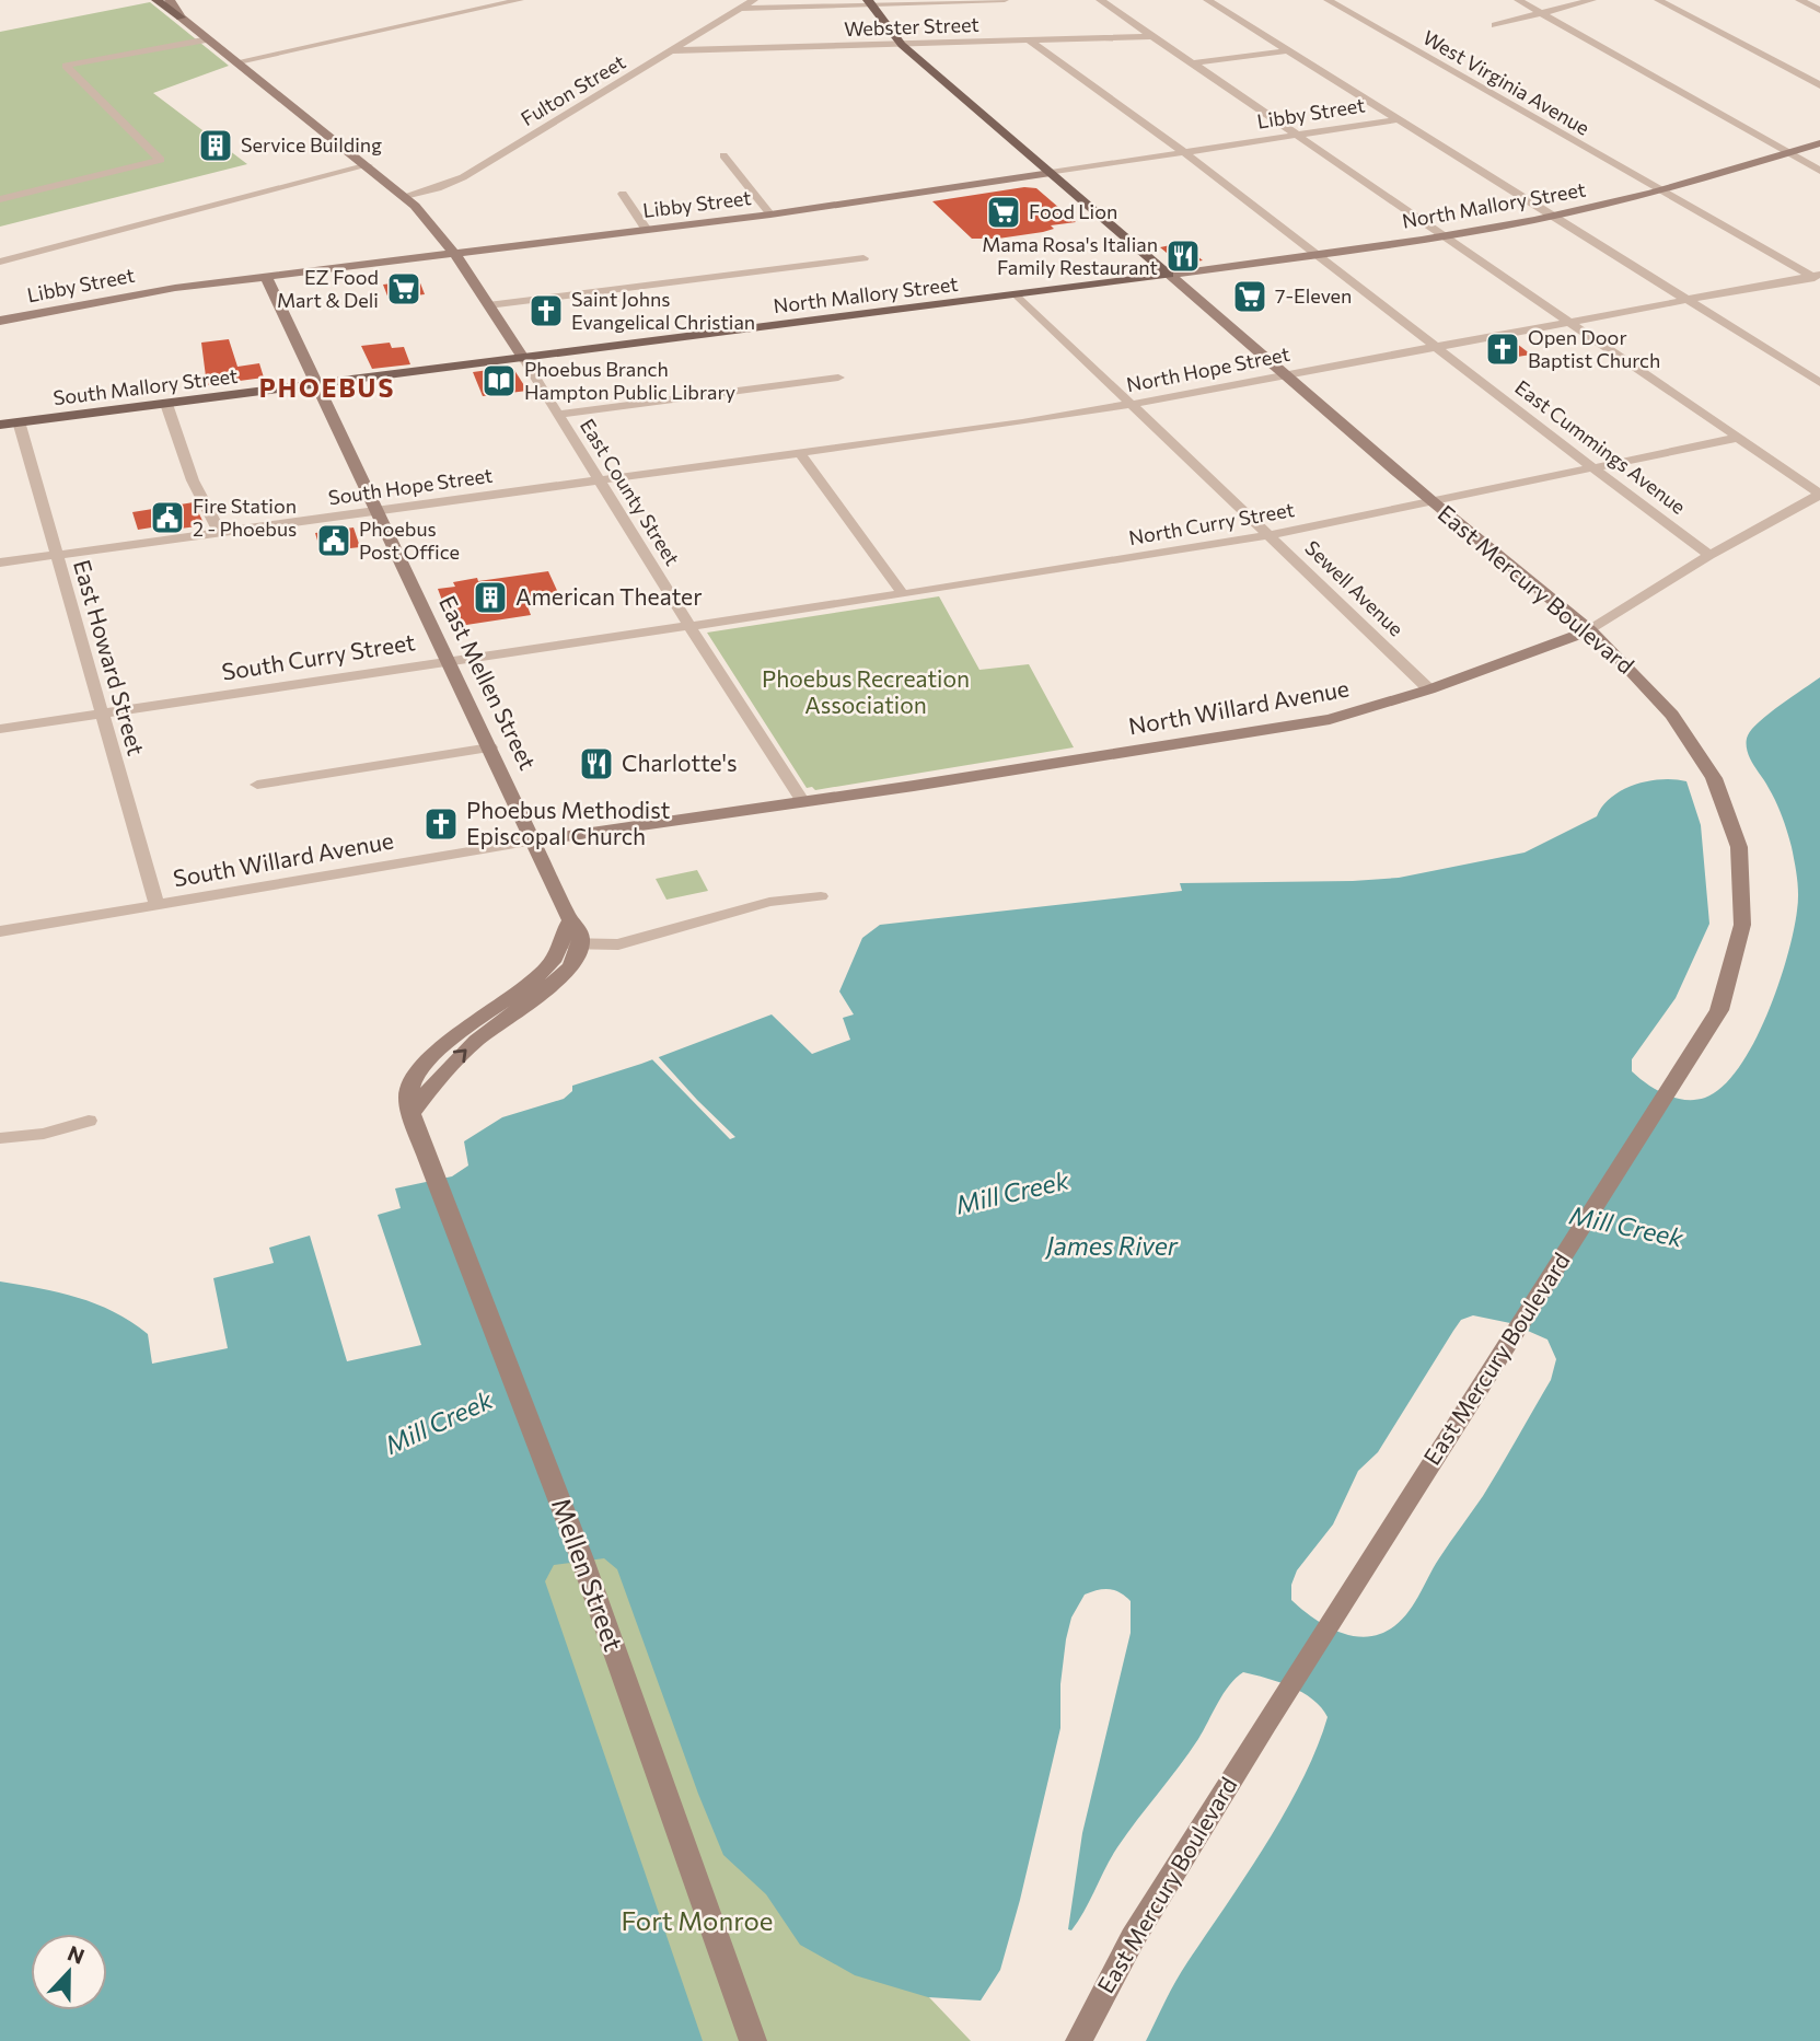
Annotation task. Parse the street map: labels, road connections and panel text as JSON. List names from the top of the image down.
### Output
{
  "streets": {
    "main road": [
      "Libby Street",
      "North Mallory Street",
      "South Mallory Street",
      "East Mercury Boulevard",
      "East Mellen Street",
      "North Willard Avenue",
      "South Willard Avenue",
      "Mellen Street"
    ],
    "street": [
      "Webster Street",
      "West Virginia Avenue",
      "Fulton Street",
      "North Hope Street",
      "East Cummings Avenue",
      "South Hope Street",
      "East County Street",
      "North Curry Street",
      "Sewell Avenue",
      "East Howard Street",
      "South Curry Street"
    ]
  },
  "crossings": [
    ["Webster Street", "Fulton Street"],
    ["Webster Street", "East Cummings Avenue"],
    ["Webster Street", "East Mercury Boulevard"],
    ["West Virginia Avenue", "North Mallory Street"],
    ["West Virginia Avenue", "North Hope Street"],
    ["Libby Street", "East Cummings Avenue"],
    ["Libby Street", "East Mercury Boulevard"],
    ["Libby Street", "East Mellen Street"],
    ["North Mallory Street", "South Mallory Street"],
    ["North Mallory Street", "East Cummings Avenue"],
    ["North Mallory Street", "East County Street"],
    ["North Mallory Street", "Sewell Avenue"],
    ["North Mallory Street", "East Mercury Boulevard"],
    ["North Hope Street", "East Cummings Avenue"],
    ["North Hope Street", "South Hope Street"],
    ["North Hope Street", "East County Street"],
    ["North Hope Street", "Sewell Avenue"],
    ["North Hope Street", "East Mercury Boulevard"],
    ["South Mallory Street", "East County Street"],
    ["South Mallory Street", "East Howard Street"],
    ["South Mallory Street", "East Mellen Street"],
    ["East Cummings Avenue", "North Curry Street"],
    ["East Cummings Avenue", "North Willard Avenue"],
    ["South Hope Street", "East County Street"],
    ["South Hope Street", "East Howard Street"],
    ["South Hope Street", "East Mellen Street"],
    ["East County Street", "North Curry Street"],
    ["East County Street", "South Curry Street"],
    ["East County Street", "North Willard Avenue"],
    ["East County Street", "South Willard Avenue"],
    ["North Curry Street", "Sewell Avenue"],
    ["North Curry Street", "East Mercury Boulevard"],
    ["North Curry Street", "South Curry Street"],
    ["Sewell Avenue", "North Willard Avenue"],
    ["East Mercury Boulevard", "North Willard Avenue"],
    ["East Howard Street", "South Curry Street"],
    ["East Howard Street", "South Willard Avenue"],
    ["South Curry Street", "East Mellen Street"],
    ["East Mellen Street", "South Willard Avenue"],
    ["East Mellen Street", "Mellen Street"],
    ["North Willard Avenue", "South Willard Avenue"]
  ],
  "districts": ["PHOEBUS"],
  "water": ["Mill Creek", "James River"],
  "parks": ["Phoebus Recreation Association", "Fort Monroe"],
  "places": {
    "building": ["Service Building", "American Theater"],
    "supermarket": ["Food Lion", "EZ Food Mart & Deli", "7-Eleven"],
    "restaurant": ["Mama Rosa's Italian Family Restaurant", "Charlotte's"],
    "church": ["Saint Johns Evangelical Christian", "Open Door Baptist Church", "Phoebus Methodist Episcopal Church"],
    "library": ["Phoebus Branch Hampton Public Library"],
    "public building": ["Fire Station 2 - Phoebus", "Phoebus Post Office"]
  },
  "north": "top"
}
